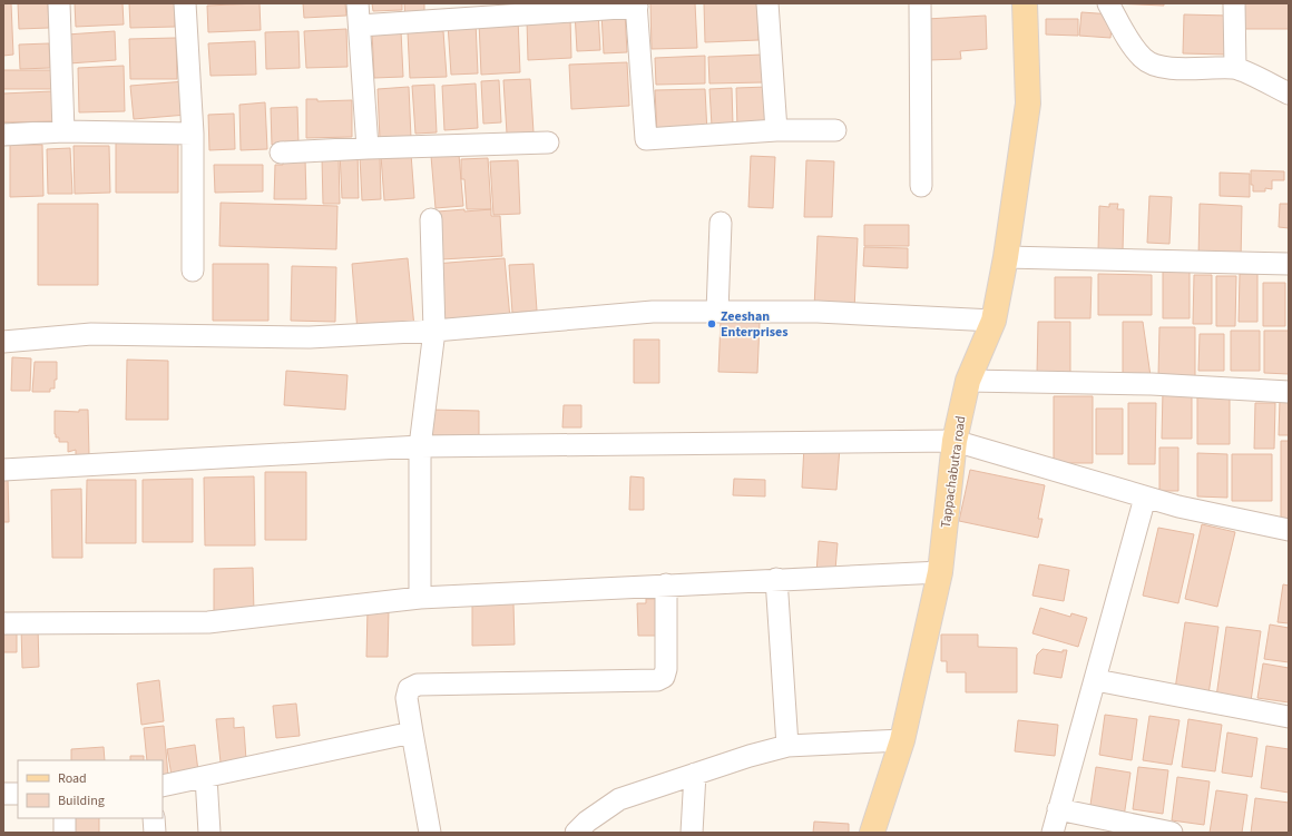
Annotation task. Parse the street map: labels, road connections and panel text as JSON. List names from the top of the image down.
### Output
{
  "streets": {
    "main road": ["Tappachabutra road"]
  },
  "places": ["Zeeshan Enterprises"],
  "legend": ["Road", "Building"]
}
